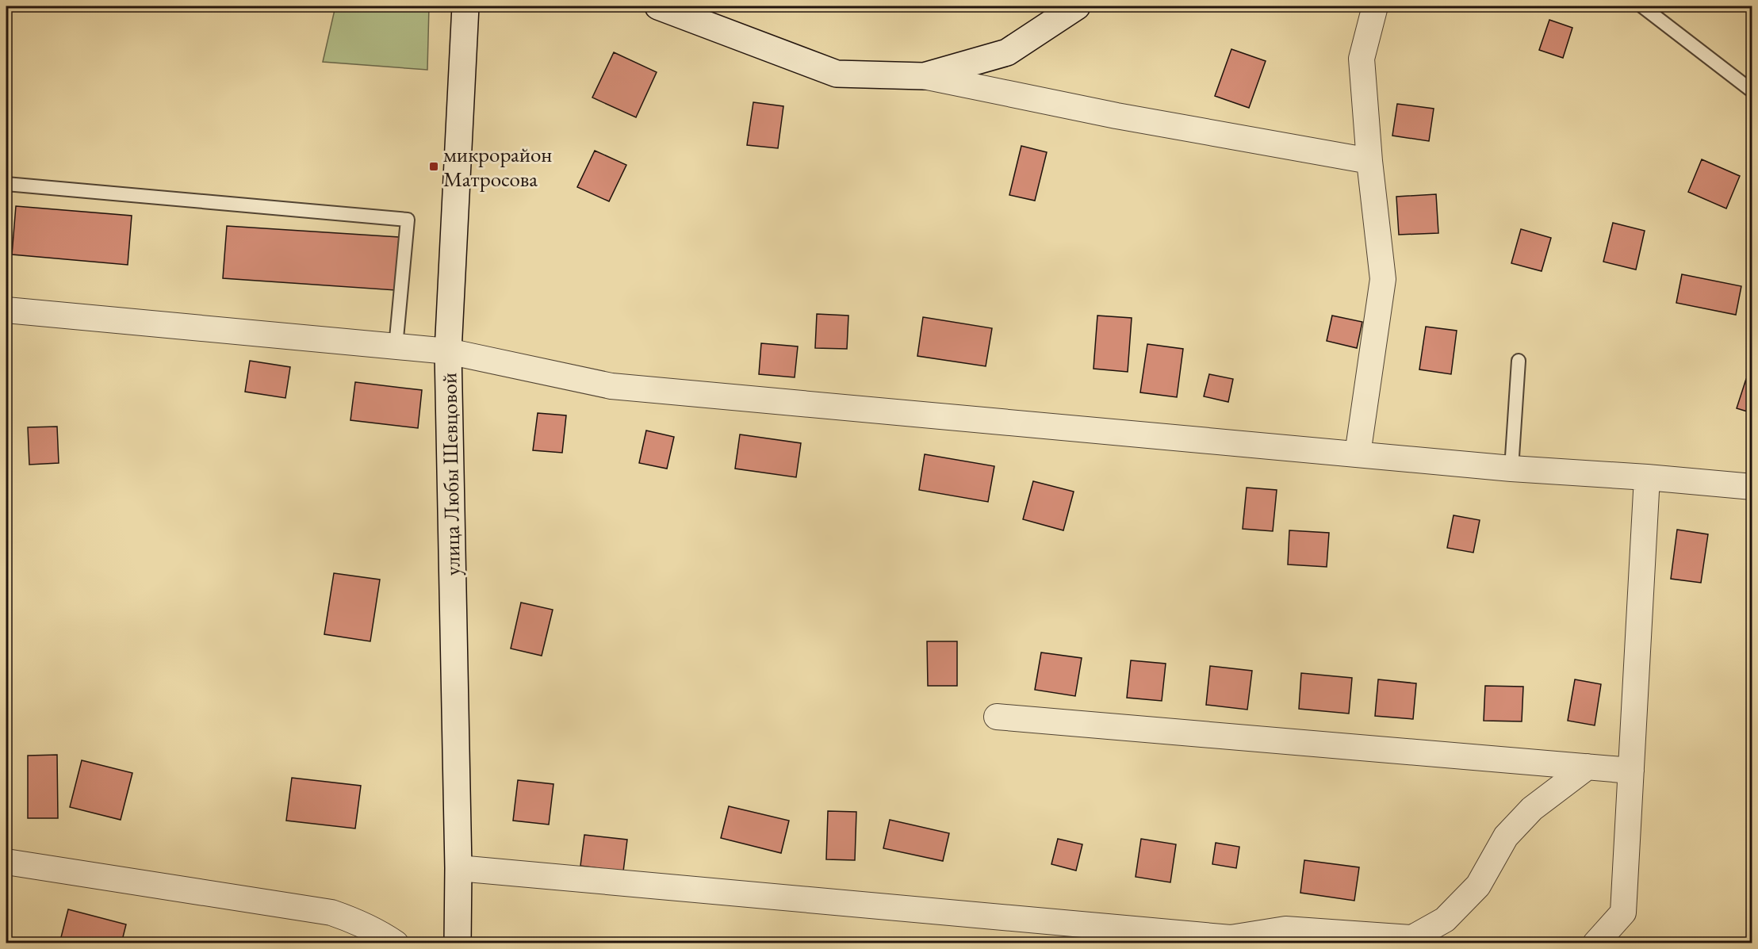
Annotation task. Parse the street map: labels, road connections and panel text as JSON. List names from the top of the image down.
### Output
{
  "streets": {
    "street": ["улица Любы Шевцовой"]
  },
  "places": {
    "transit": ["микрорайон Матросова"]
  }
}
